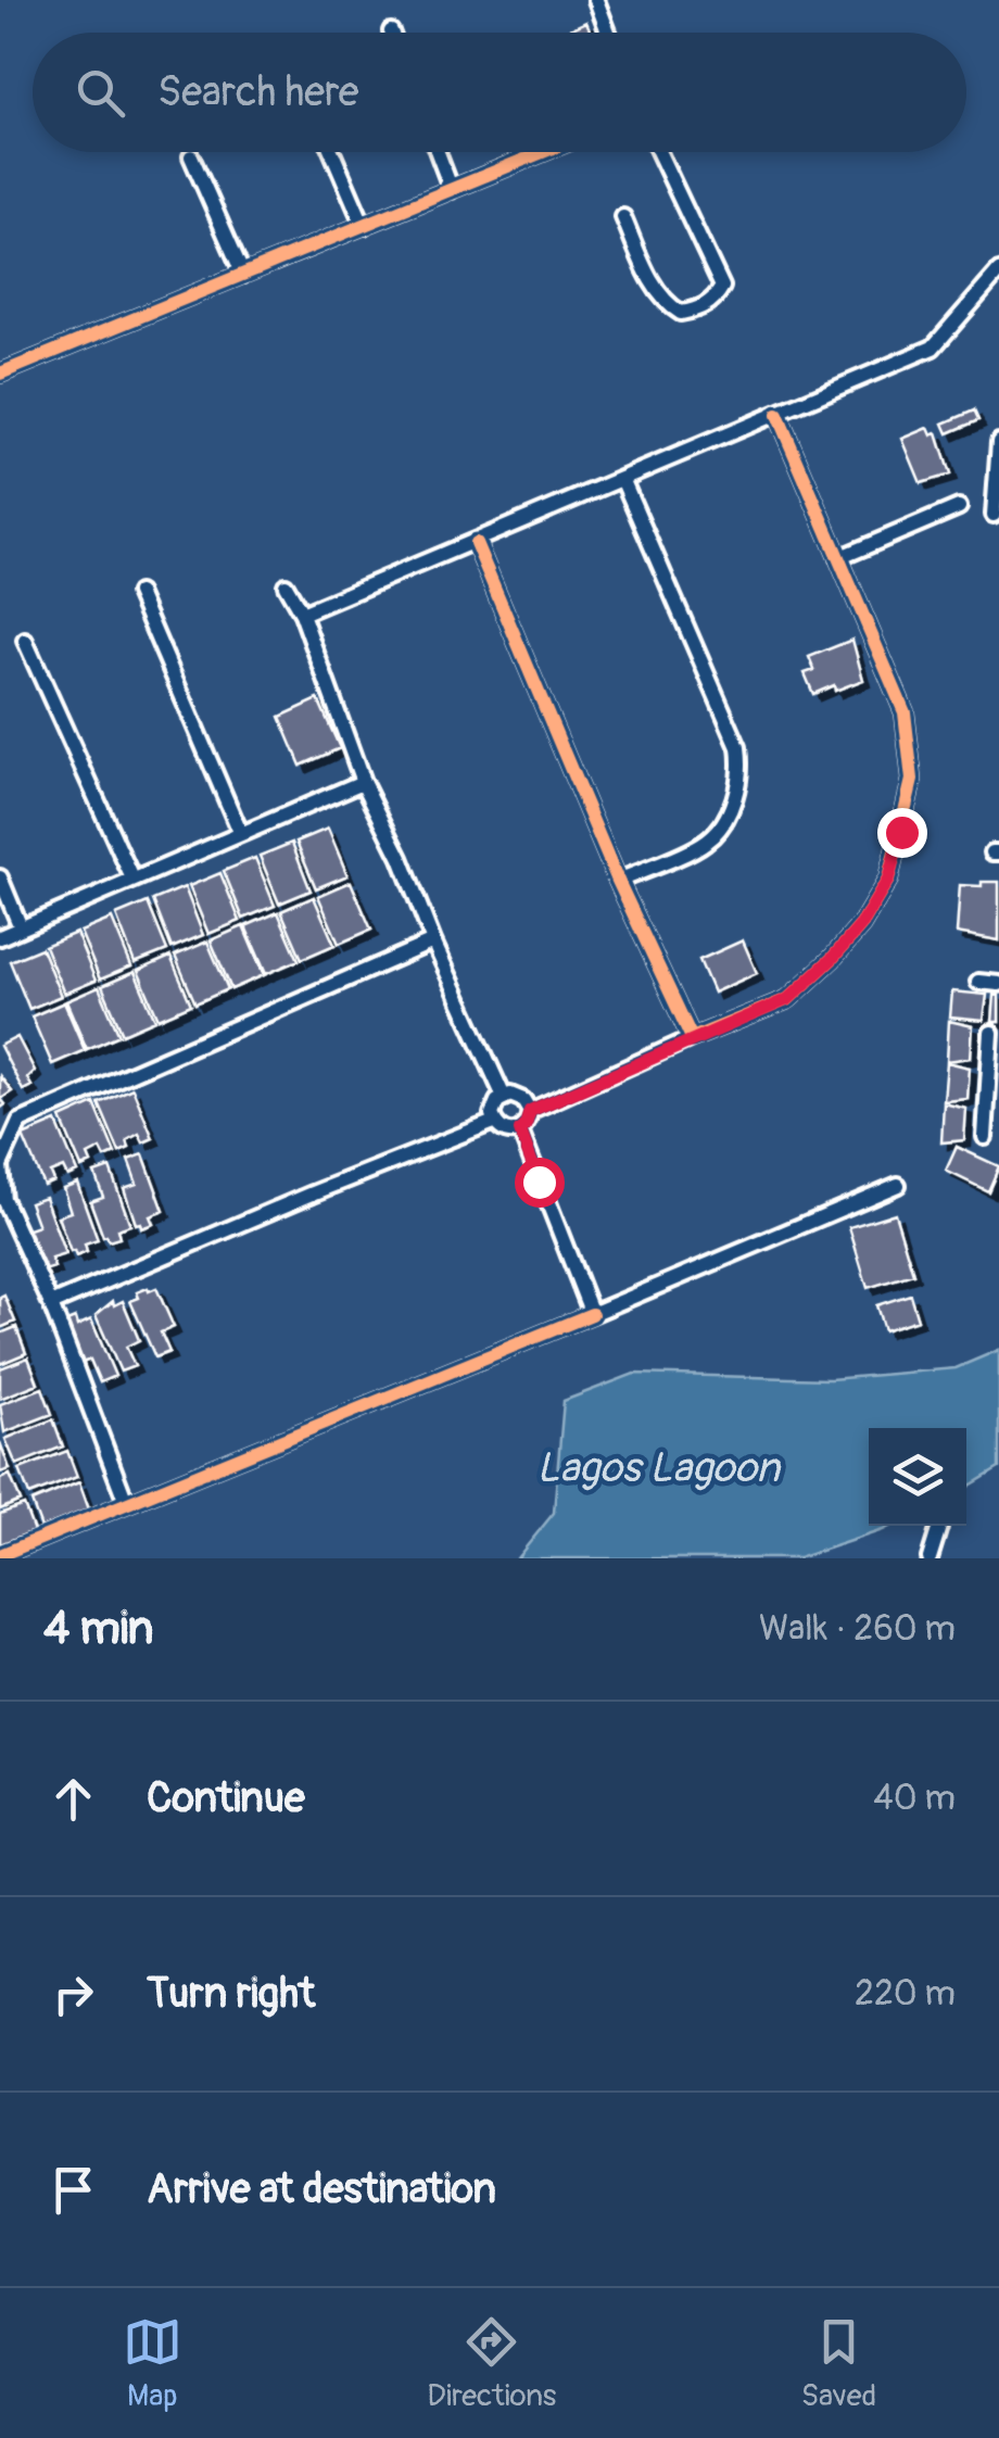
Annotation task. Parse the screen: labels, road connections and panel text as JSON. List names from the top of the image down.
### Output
{
  "water": ["Lagos Lagoon"],
  "page": {
    "search": "Search here",
    "heading": ["4 min", "Walk · 260 m"],
    "list": [
      ["Continue", "40 m"],
      ["Turn right", "220 m"],
      "Arrive at destination"
    ],
    "nav": ["Map", "Directions", "Saved"]
  }
}
